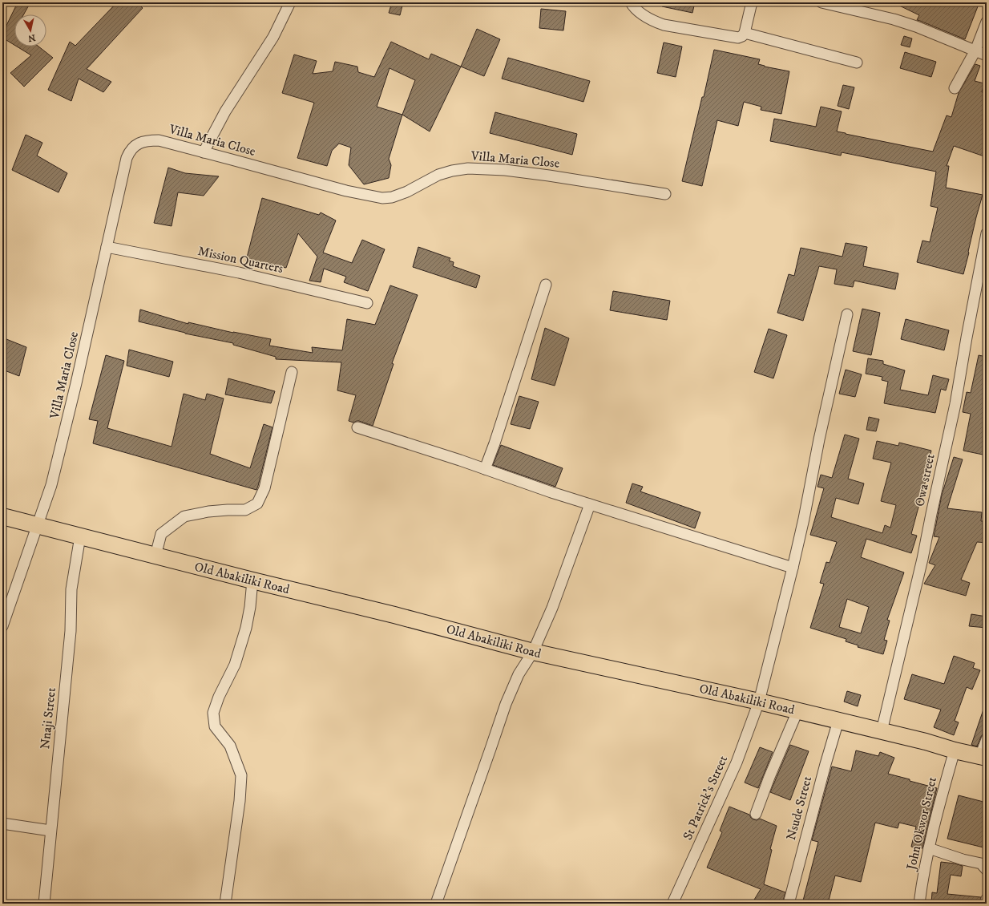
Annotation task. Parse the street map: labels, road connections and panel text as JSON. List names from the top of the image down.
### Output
{
  "streets": {
    "main road": ["Old Abakiliki Road"],
    "street": [
      "Villa Maria Close",
      "Mission Quarters",
      "Owa street",
      "Nnaji Street",
      "St Patrick's Street",
      "Nsude Street",
      "John Okwor Street"
    ]
  },
  "crossings": [
    ["Villa Maria Close", "Mission Quarters"],
    ["Villa Maria Close", "Old Abakiliki Road"],
    ["Owa street", "Old Abakiliki Road"],
    ["Old Abakiliki Road", "Nnaji Street"],
    ["Old Abakiliki Road", "St Patrick's Street"],
    ["Old Abakiliki Road", "Nsude Street"],
    ["Old Abakiliki Road", "John Okwor Street"]
  ],
  "north": "bottom"
}
